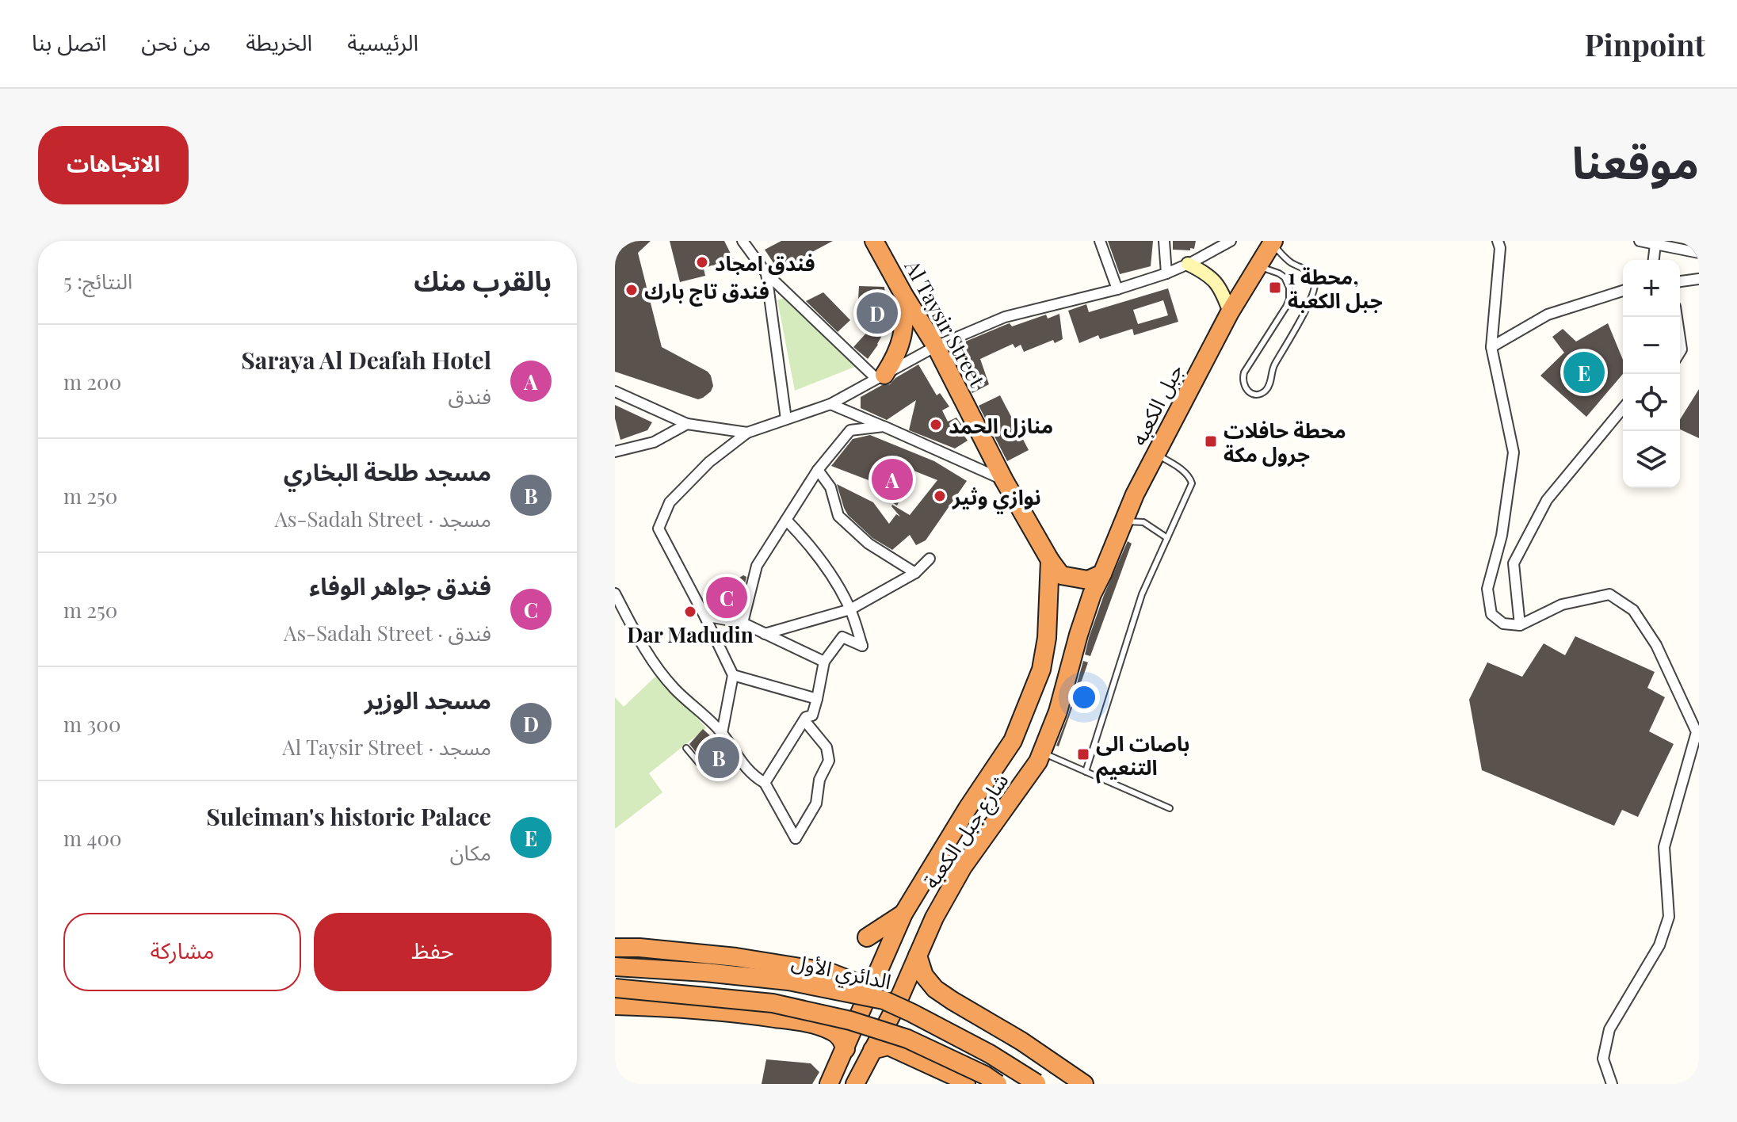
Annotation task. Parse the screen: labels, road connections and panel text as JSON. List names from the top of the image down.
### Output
{
  "streets": {
    "highway": [
      "Al Taysir Street",
      "جبل الكعبه",
      "شارع جبل الكعبة",
      "الدائري الأول"
    ]
  },
  "crossings": [
    ["Al Taysir Street", "شارع جبل الكعبة"],
    ["جبل الكعبه", "شارع جبل الكعبة"]
  ],
  "places": {
    "other": [
      "فندق امجاد",
      "فندق تاج بارك",
      "منازل الحمد",
      "نوازي وثير",
      "Dar Madudin"
    ],
    "transit": ["محطة 1, جبل الكعبة", "محطة حافلات جرول مكة", "باصات الى التنعيم"]
  },
  "page": {
    "header": "Pinpoint",
    "nav": [
      "الرئيسية",
      "الخريطة",
      "من نحن",
      "اتصل بنا"
    ],
    "title": "موقعنا",
    "buttons": [
      "الاتجاهات",
      ["حفظ", "مشاركة"]
    ],
    "heading": ["بالقرب منك", "النتائج: 5"],
    "map_buttons": ["+", "−"],
    "pins": [
      "D",
      "E",
      "A",
      "C",
      "B"
    ],
    "list": [
      {
        "mark": "A",
        "name": "Saraya Al Deafah Hotel",
        "note": "فندق",
        "value": "200 m"
      },
      {
        "mark": "B",
        "name": "مسجد طلحة البخاري",
        "note": "مسجد · As-Sadah Street",
        "value": "250 m"
      },
      {
        "mark": "C",
        "name": "فندق جواهر الوفاء",
        "note": "فندق · As-Sadah Street",
        "value": "250 m"
      },
      {
        "mark": "D",
        "name": "مسجد الوزير",
        "note": "مسجد · Al Taysir Street",
        "value": "300 m"
      },
      {
        "mark": "E",
        "name": "Suleiman's historic Palace",
        "note": "مكان",
        "value": "400 m"
      }
    ]
  }
}
